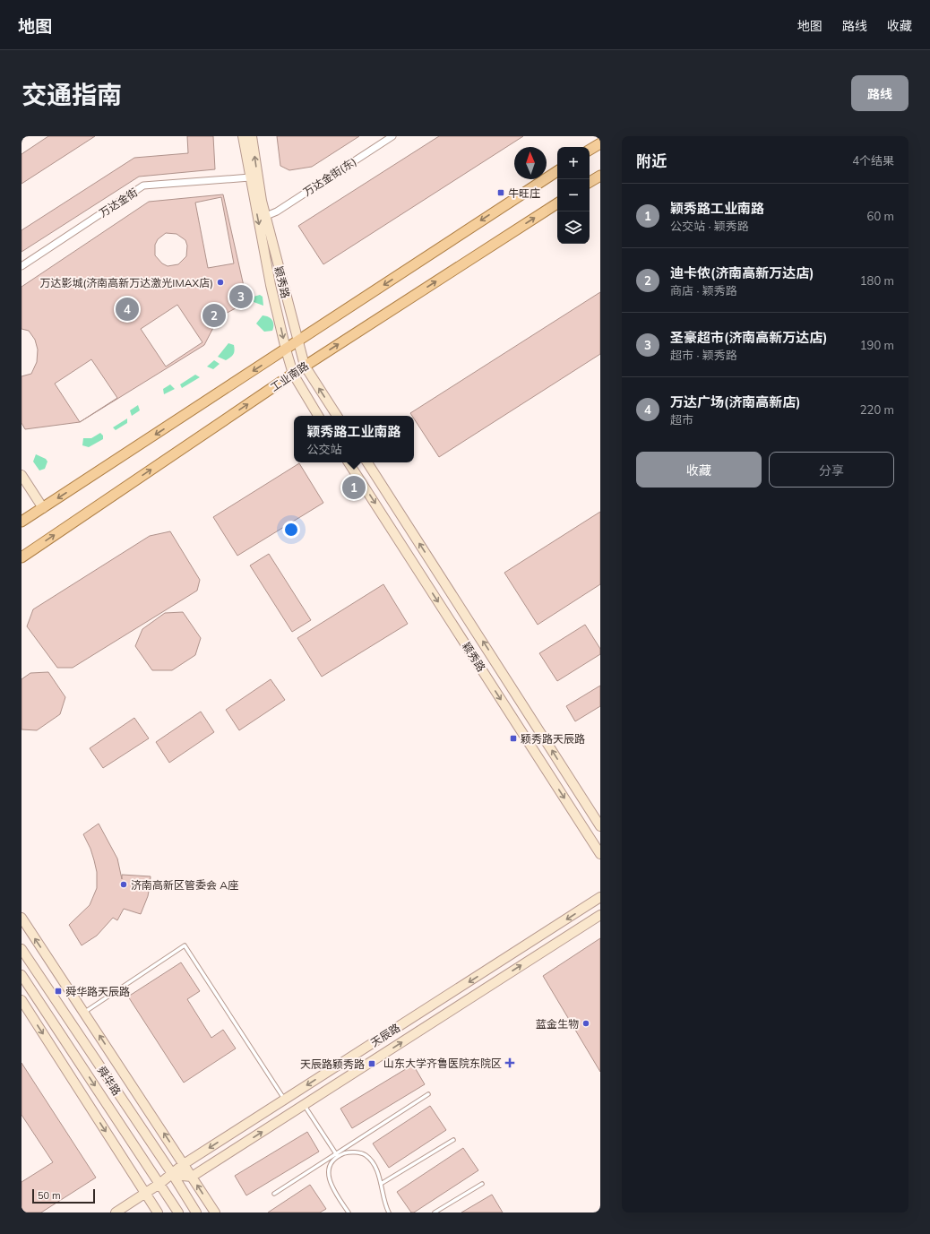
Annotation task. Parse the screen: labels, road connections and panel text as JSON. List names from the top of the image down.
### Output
{
  "streets": {
    "main road": [
      "颖秀路",
      "工业南路",
      "天辰路",
      "舜华路"
    ],
    "street": ["万达金街(东)", "万达金街"]
  },
  "crossings": [
    ["万达金街(东)", "颖秀路"],
    ["万达金街", "颖秀路"],
    ["颖秀路", "工业南路"],
    ["天辰路", "舜华路"]
  ],
  "places": {
    "transit": [
      "牛旺庄",
      "颖秀路天辰路",
      "舜华路天辰路",
      "天辰路颖秀路"
    ],
    "other": ["万达影城(济南高新万达激光IMAX店)", "济南高新区管委会 A座", "蓝金生物"],
    "health": ["山东大学齐鲁医院东院区"]
  },
  "scale_bar": "50 m",
  "north": "top",
  "page": {
    "header": "地图",
    "nav": ["地图", "路线", "收藏"],
    "title": "交通指南",
    "buttons": [
      "路线",
      ["收藏", "分享"]
    ],
    "heading": ["附近", "4个结果"],
    "map_buttons": ["+", "−"],
    "list": [
      {
        "mark": "1",
        "name": "颖秀路工业南路",
        "note": "公交站 · 颖秀路",
        "value": "60 m"
      },
      {
        "mark": "2",
        "name": "迪卡侬(济南高新万达店)",
        "note": "商店 · 颖秀路",
        "value": "180 m"
      },
      {
        "mark": "3",
        "name": "圣豪超市(济南高新万达店)",
        "note": "超市 · 颖秀路",
        "value": "190 m"
      },
      {
        "mark": "4",
        "name": "万达广场(济南高新店)",
        "note": "超市",
        "value": "220 m"
      }
    ],
    "pins": [
      "3",
      "4",
      "2",
      "1"
    ],
    "popup": ["颖秀路工业南路", "公交站"],
    "scale": "50 m"
  }
}
